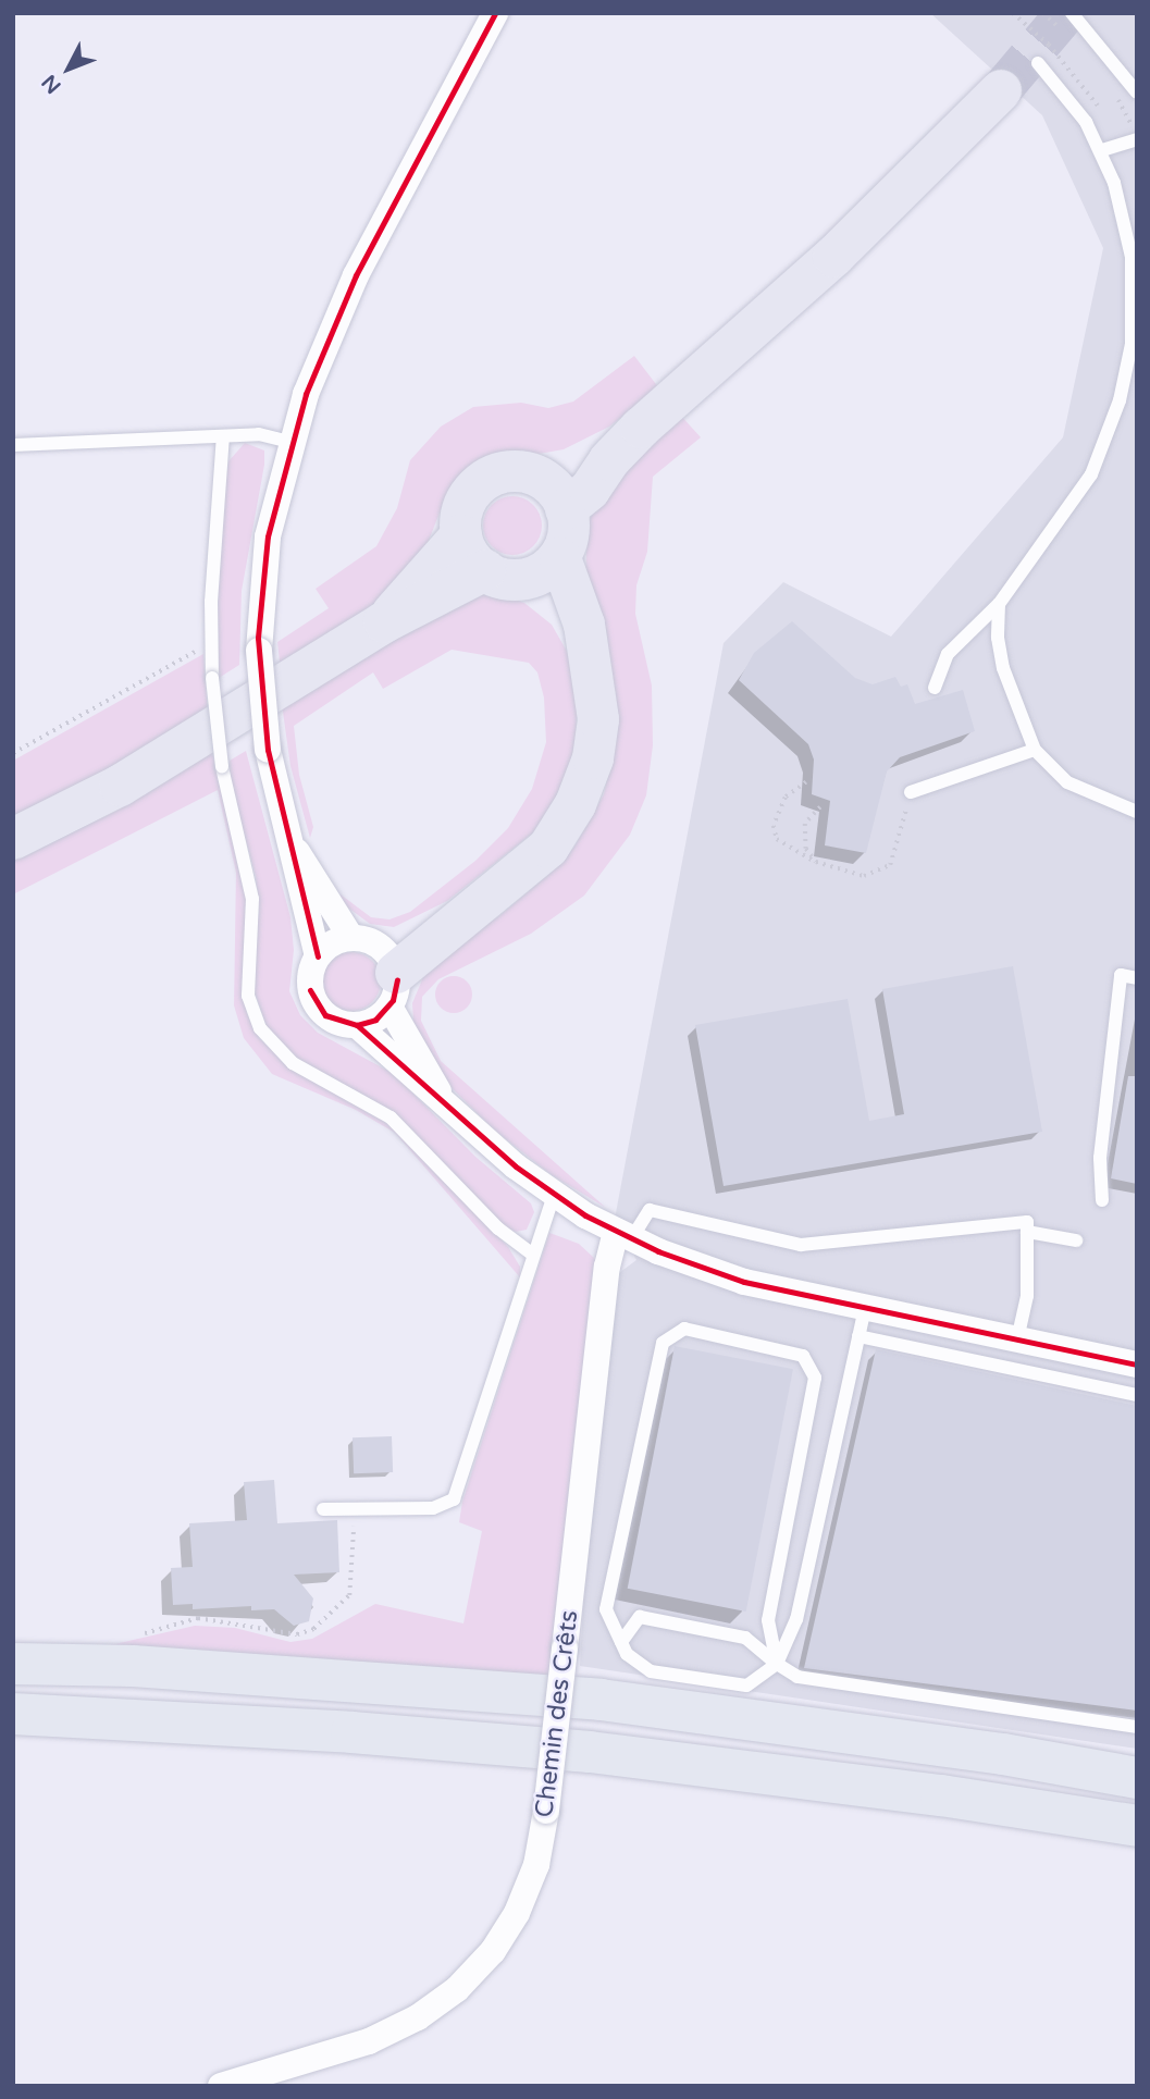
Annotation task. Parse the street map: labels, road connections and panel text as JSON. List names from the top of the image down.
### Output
{
  "streets": {
    "street": ["Chemin des Crêts"]
  },
  "north": "bottom left"
}
